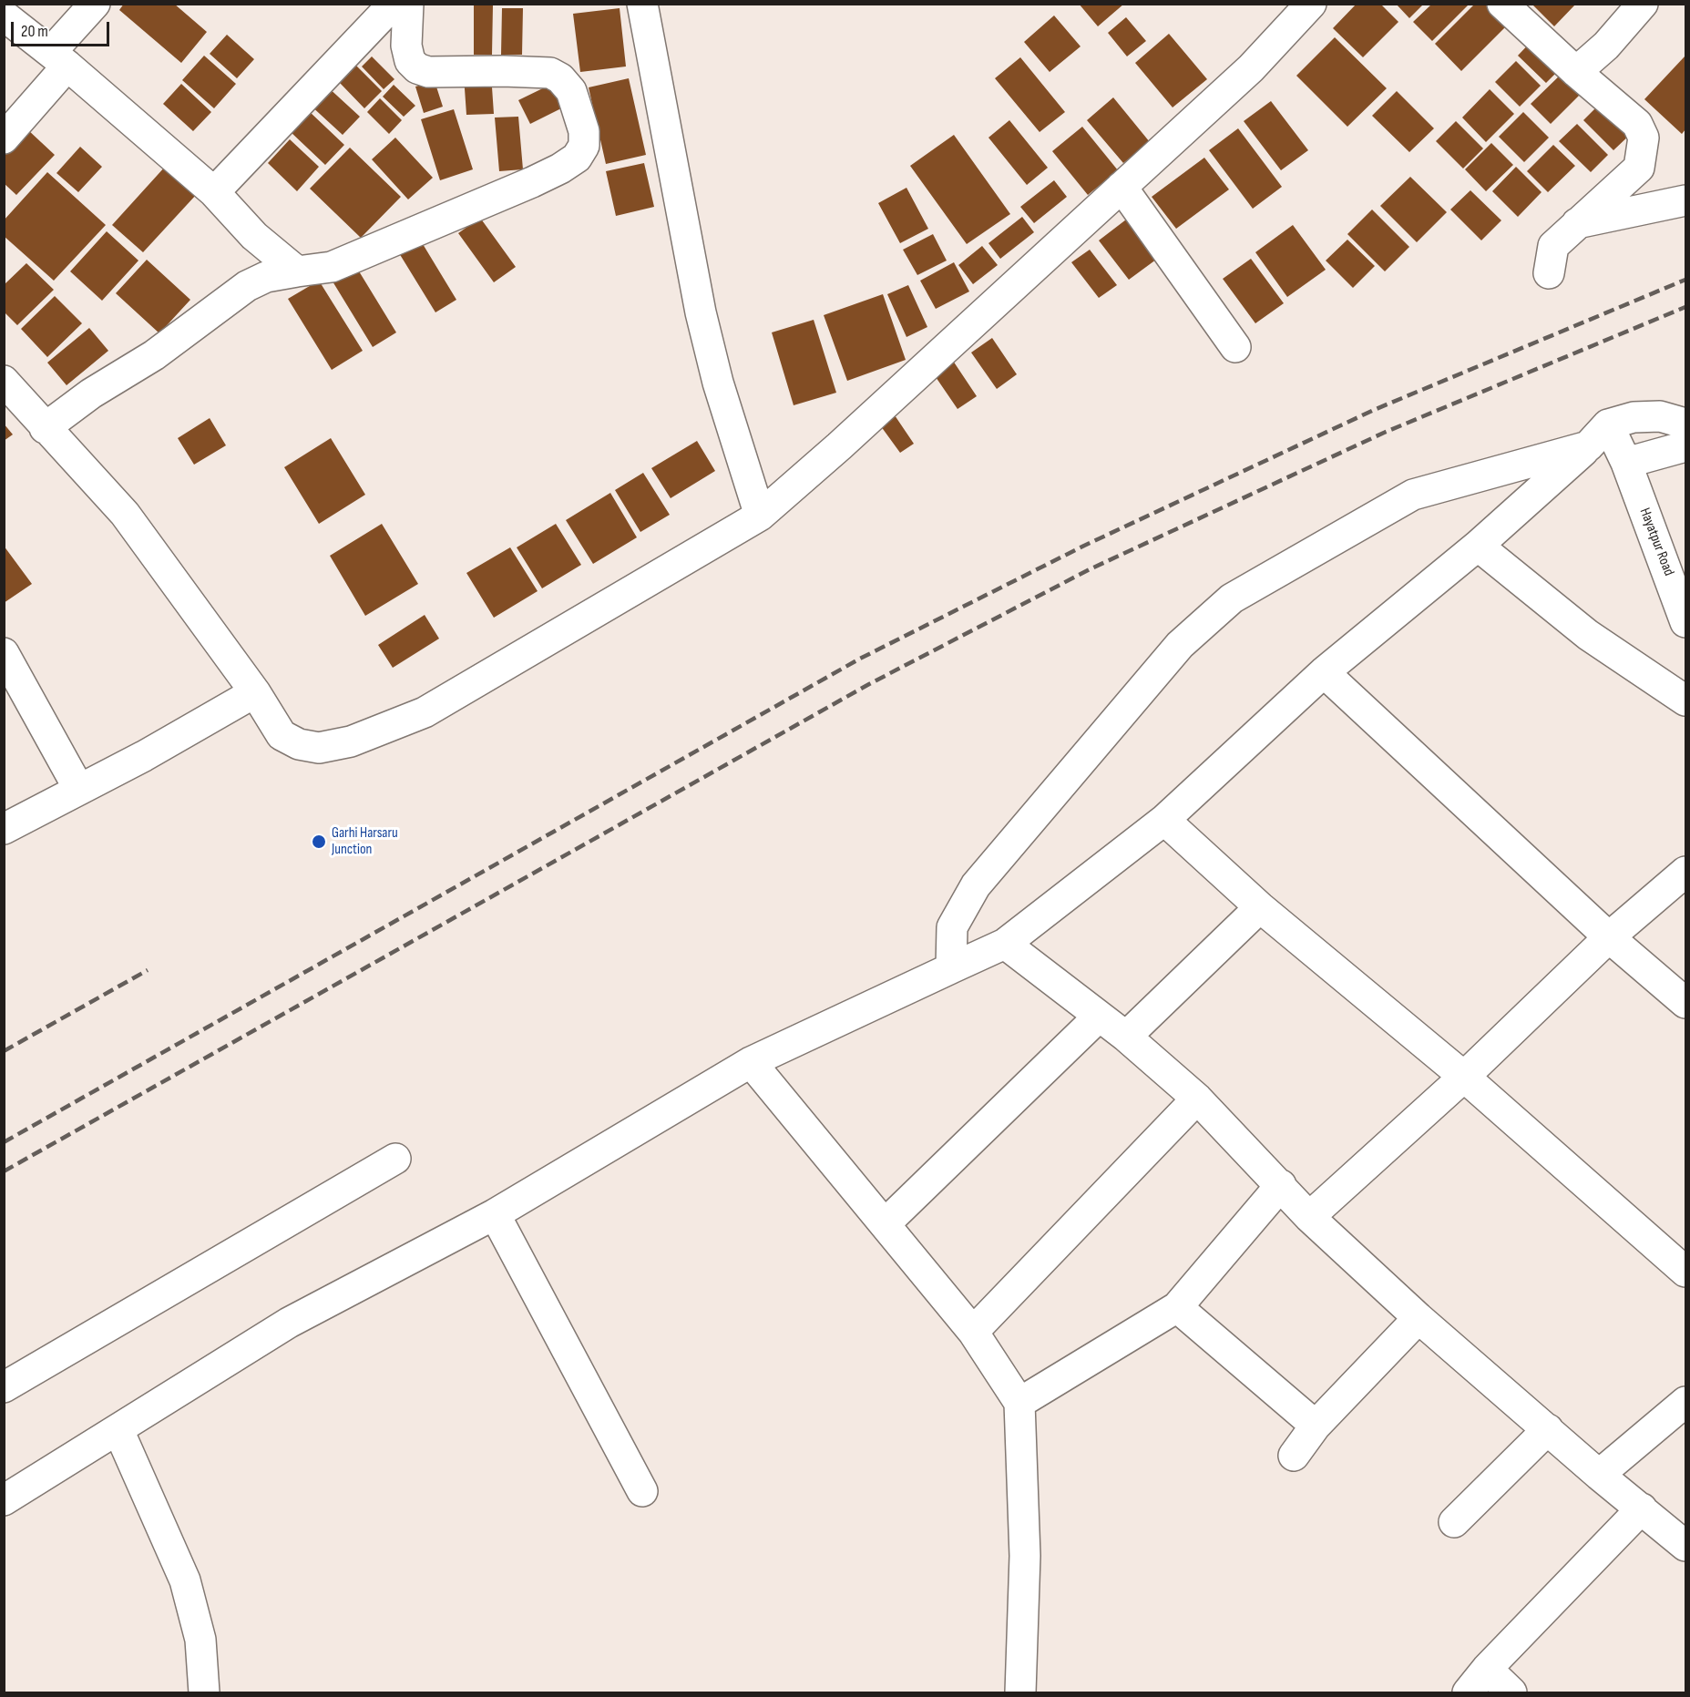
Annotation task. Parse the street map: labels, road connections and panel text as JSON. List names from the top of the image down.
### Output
{
  "streets": {
    "street": ["Hayatpur Road"]
  },
  "places": ["Garhi Harsaru Junction"],
  "scale_bar": "20 m"
}
